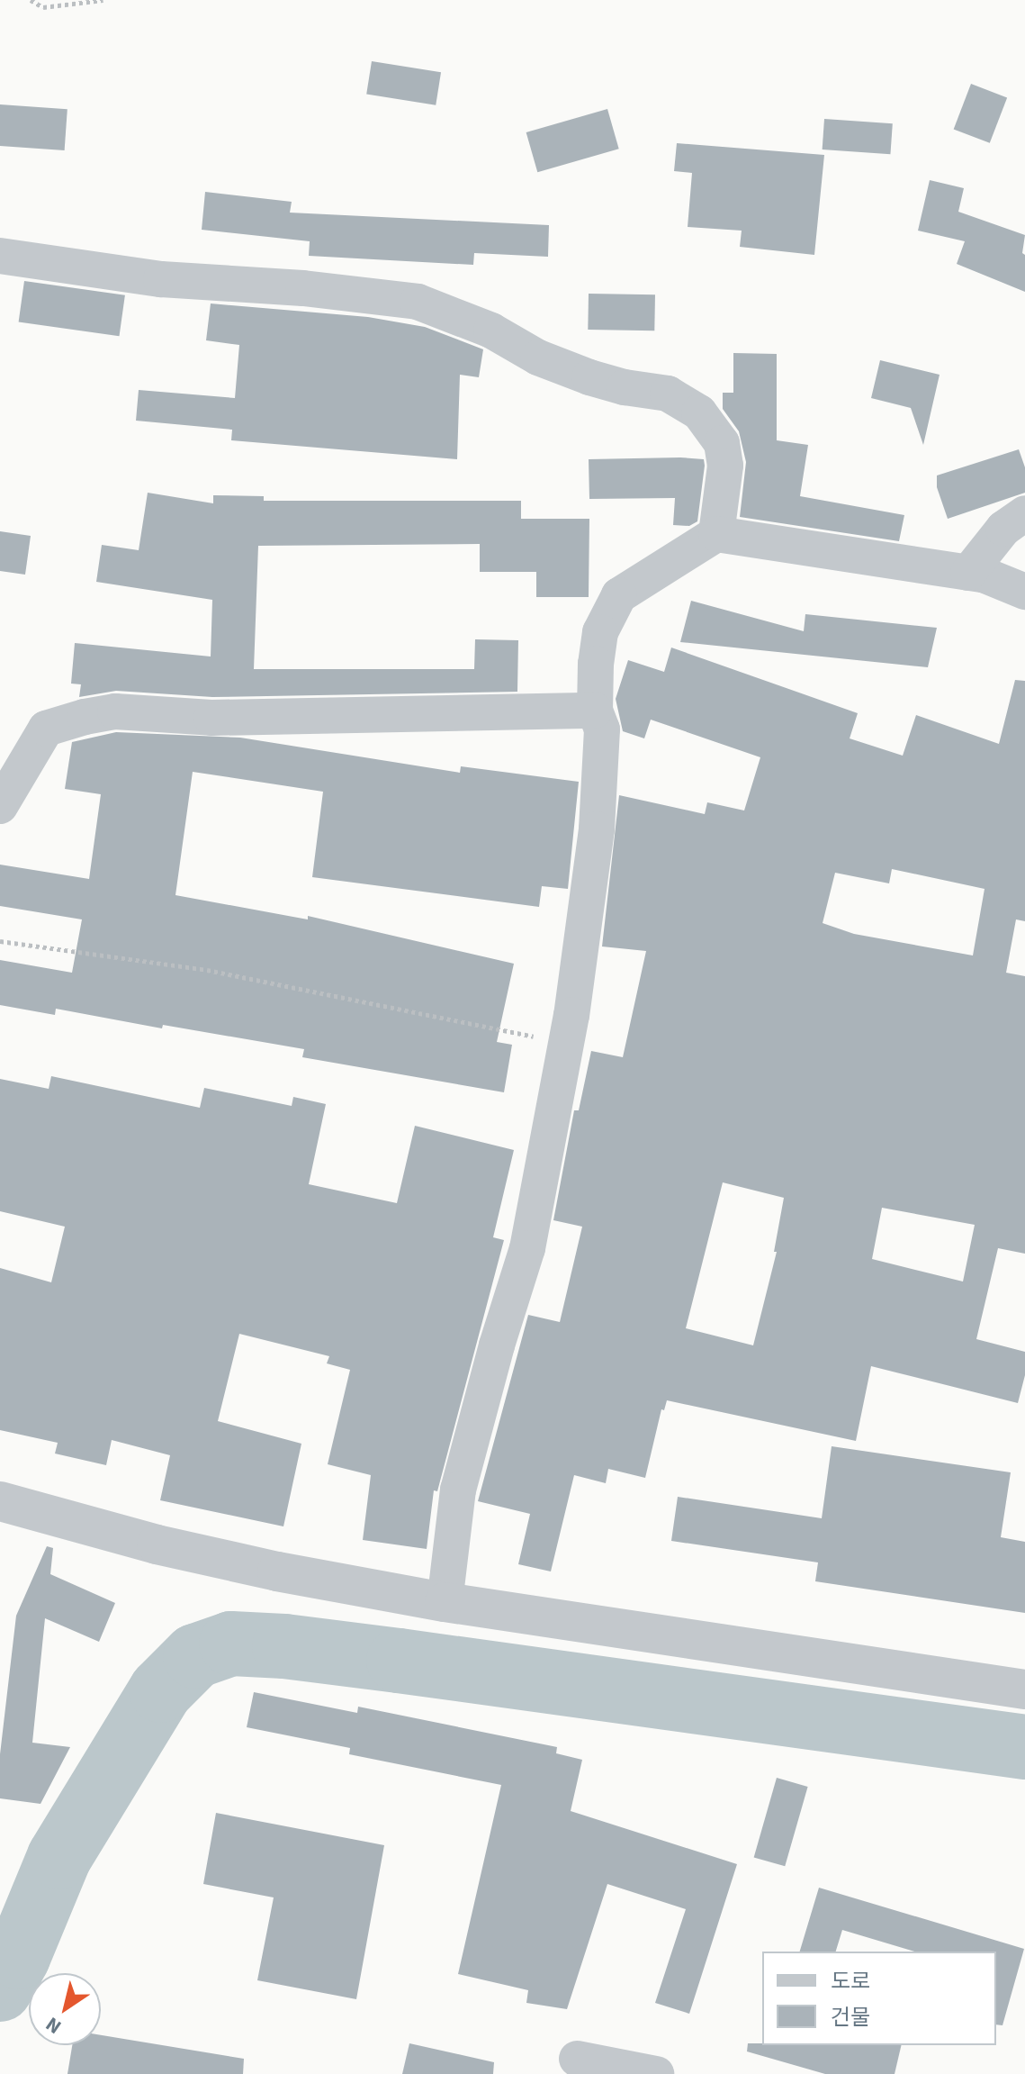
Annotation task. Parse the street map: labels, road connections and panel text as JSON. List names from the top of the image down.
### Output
{
  "legend": ["도로", "건물"],
  "north": "bottom left"
}
